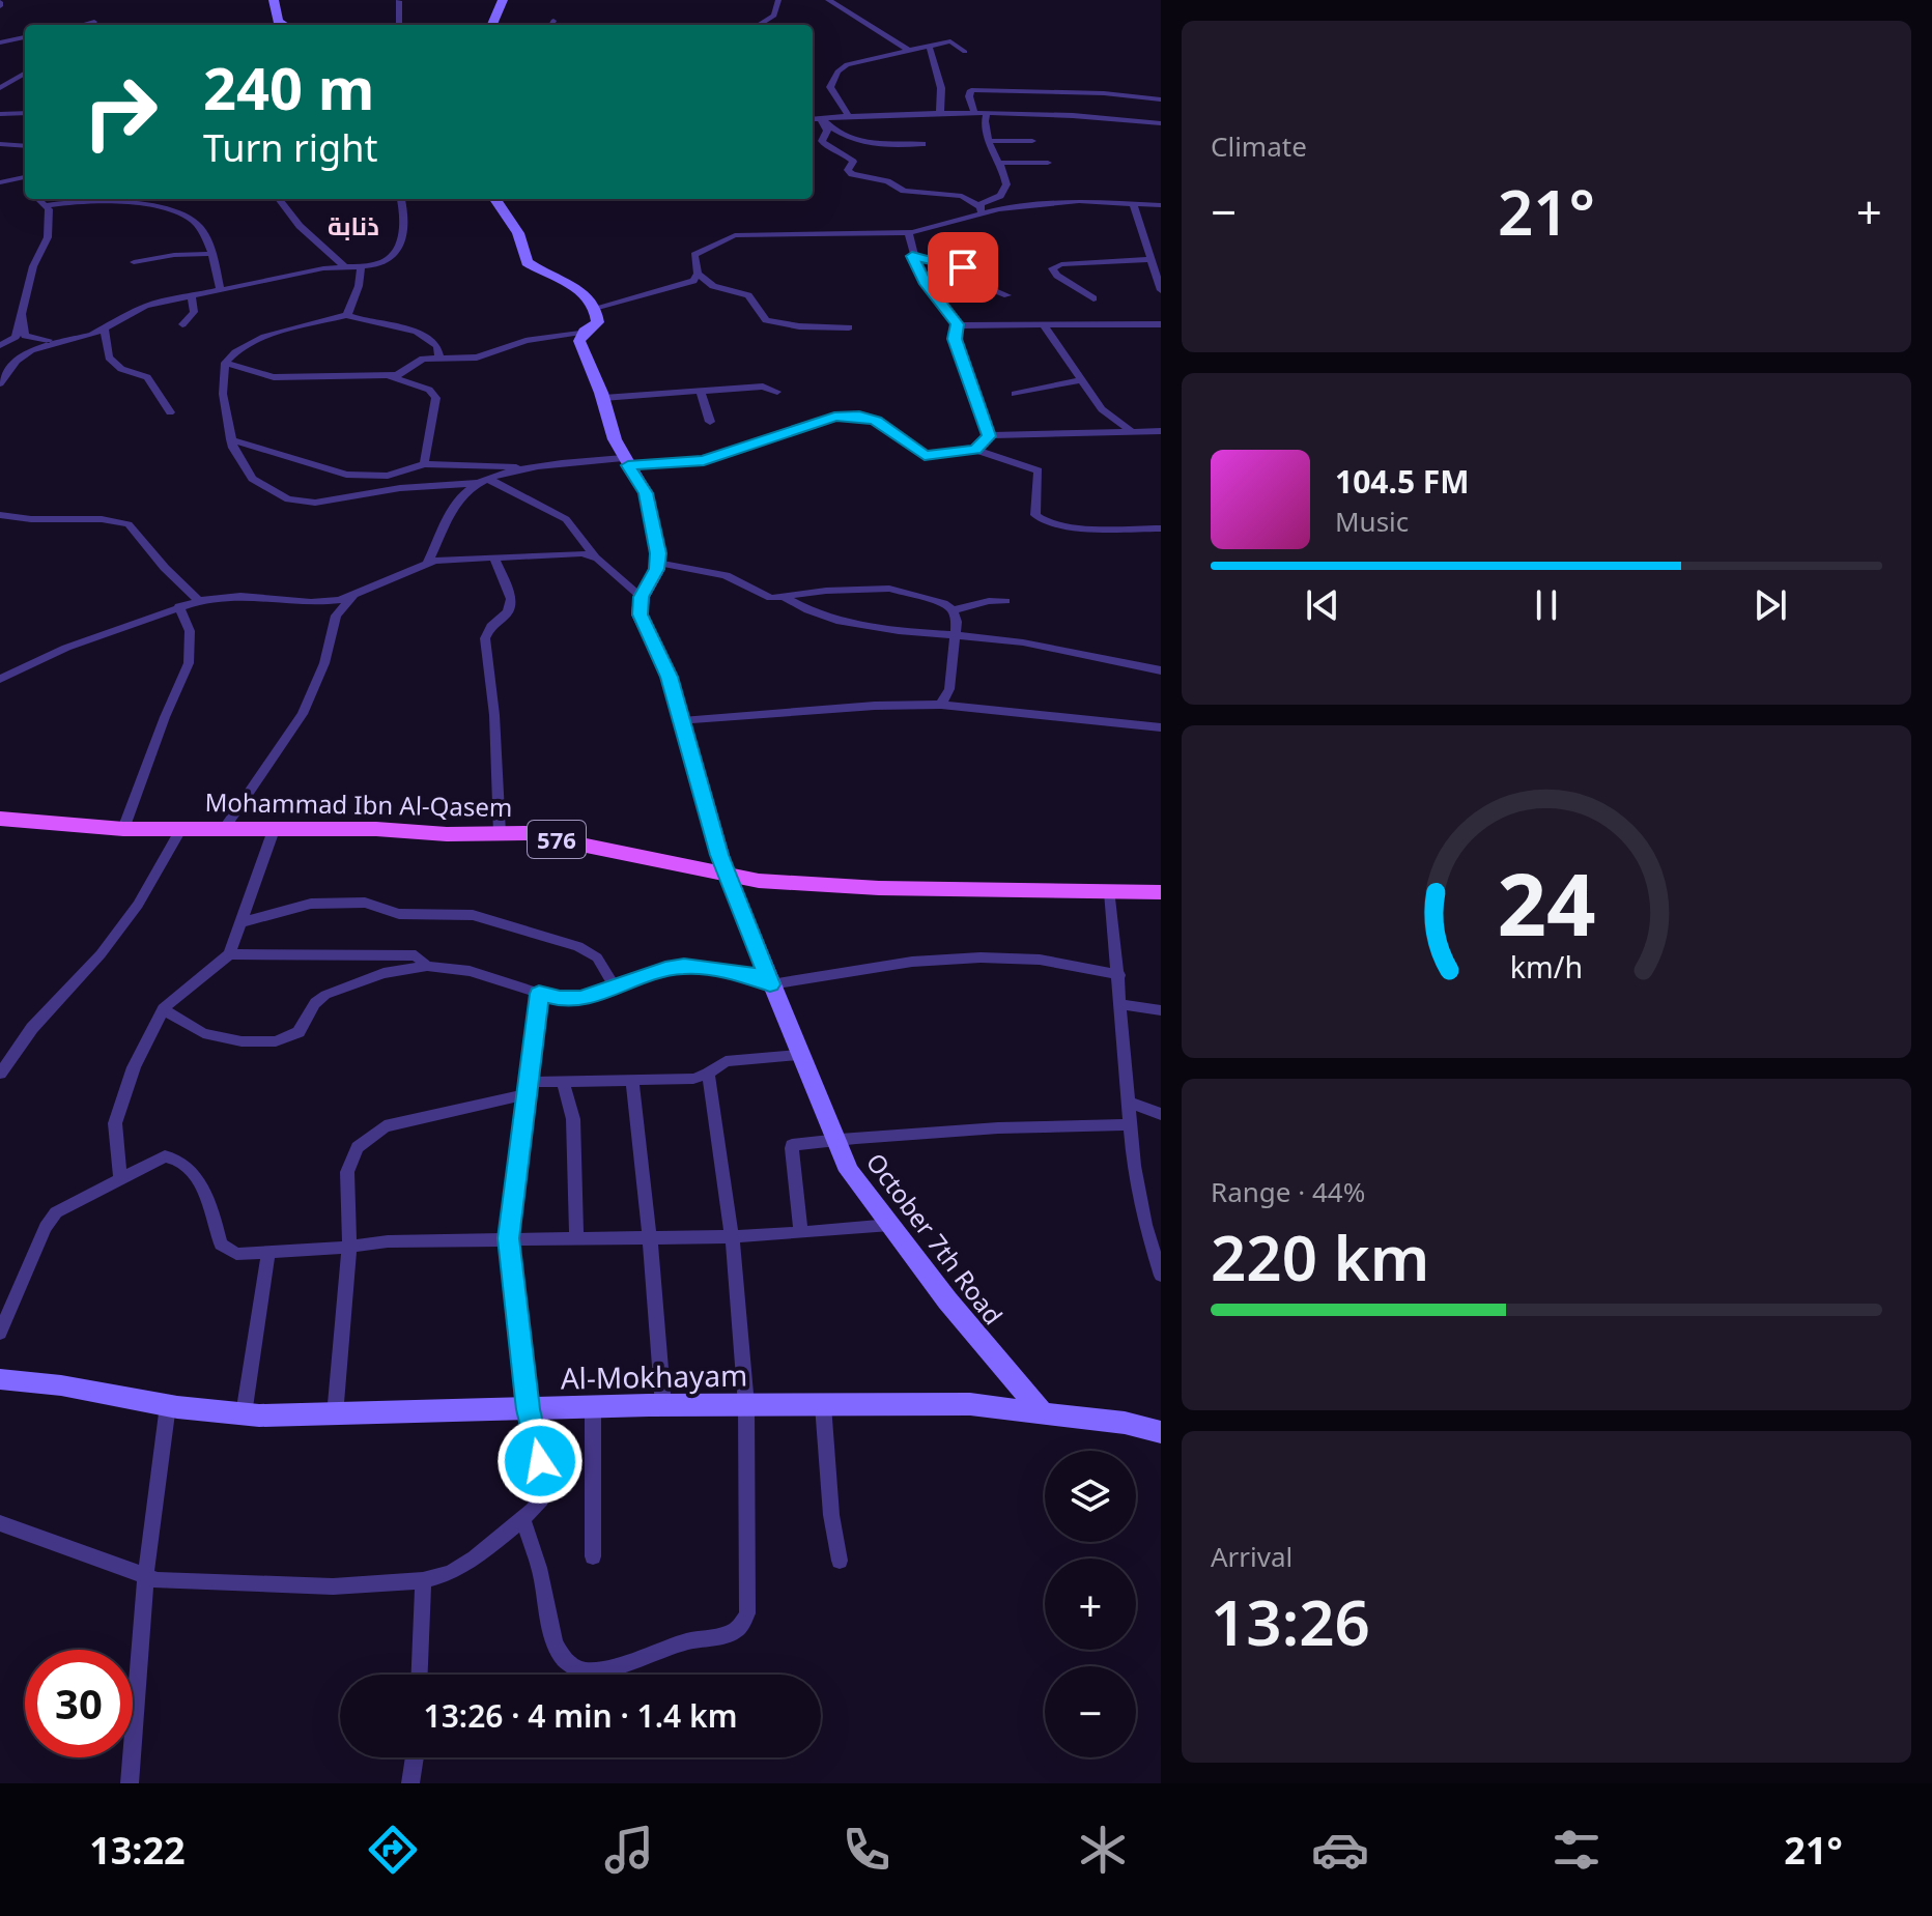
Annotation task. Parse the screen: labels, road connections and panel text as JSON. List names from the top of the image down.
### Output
{
  "streets": {
    "main road": ["Mohammad Ibn Al-Qasem", "576"],
    "street": ["October 7th Road", "Al-Mokhayam"]
  },
  "crossings": [
    ["Mohammad Ibn Al-Qasem", "October 7th Road"],
    ["October 7th Road", "Al-Mokhayam"]
  ],
  "districts": ["ذنابة"],
  "page": {
    "tile": [
      "Climate",
      ["Range · 44%", "220 km"],
      ["Arrival", "13:26"]
    ],
    "turn": ["240 m", "Turn right"],
    "heat": ["−", "21°", "+"],
    "song": ["104.5 FM", "Music"],
    "map_buttons": ["+", "−"],
    "limit": "30",
    "trip": "13:26 · 4 min · 1.4 km",
    "tabs": ["13:22", "21°"],
    "gauge": ["24", "km/h"]
  }
}
